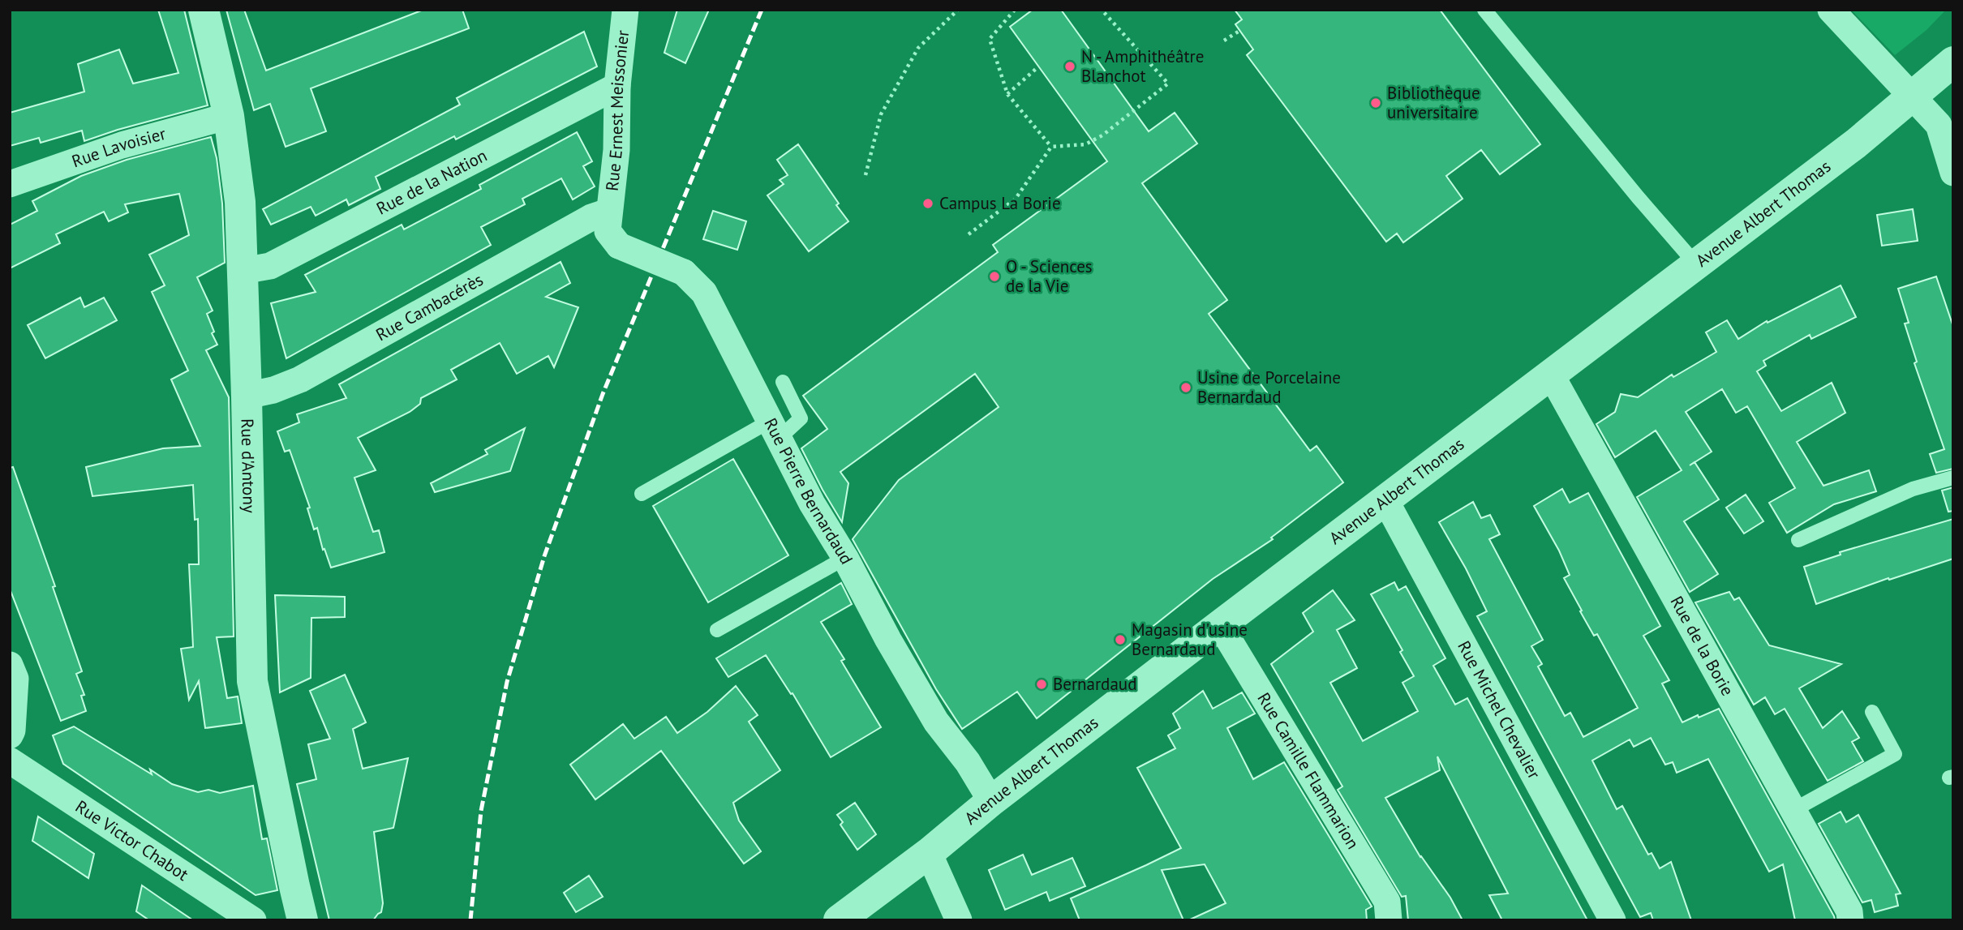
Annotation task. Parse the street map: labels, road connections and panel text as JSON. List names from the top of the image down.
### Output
{
  "streets": {
    "street": [
      "Rue Ernest Meissonier",
      "Rue Lavoisier",
      "Rue de la Nation",
      "Avenue Albert Thomas",
      "Rue Cambacérès",
      "Rue d'Antony",
      "Rue Pierre Bernardaud",
      "Rue de la Borie",
      "Rue Michel Chevalier",
      "Rue Camille Flammarion",
      "Rue Victor Chabot"
    ]
  },
  "crossings": [
    ["Rue Ernest Meissonier", "Rue de la Nation"],
    ["Rue Ernest Meissonier", "Rue Cambacérès"],
    ["Rue Ernest Meissonier", "Rue Pierre Bernardaud"],
    ["Rue Lavoisier", "Rue d'Antony"],
    ["Rue de la Nation", "Rue d'Antony"],
    ["Avenue Albert Thomas", "Rue Pierre Bernardaud"],
    ["Avenue Albert Thomas", "Rue de la Borie"],
    ["Avenue Albert Thomas", "Rue Michel Chevalier"],
    ["Avenue Albert Thomas", "Rue Camille Flammarion"],
    ["Rue Cambacérès", "Rue d'Antony"],
    ["Rue Cambacérès", "Rue Pierre Bernardaud"]
  ],
  "places": [
    "N - Amphithéâtre Blanchot",
    "Bibliothèque universitaire",
    "Campus La Borie",
    "O - Sciences de la Vie",
    "Usine de Porcelaine Bernardaud",
    "Magasin d'usine Bernardaud",
    "Bernardaud"
  ]
}
